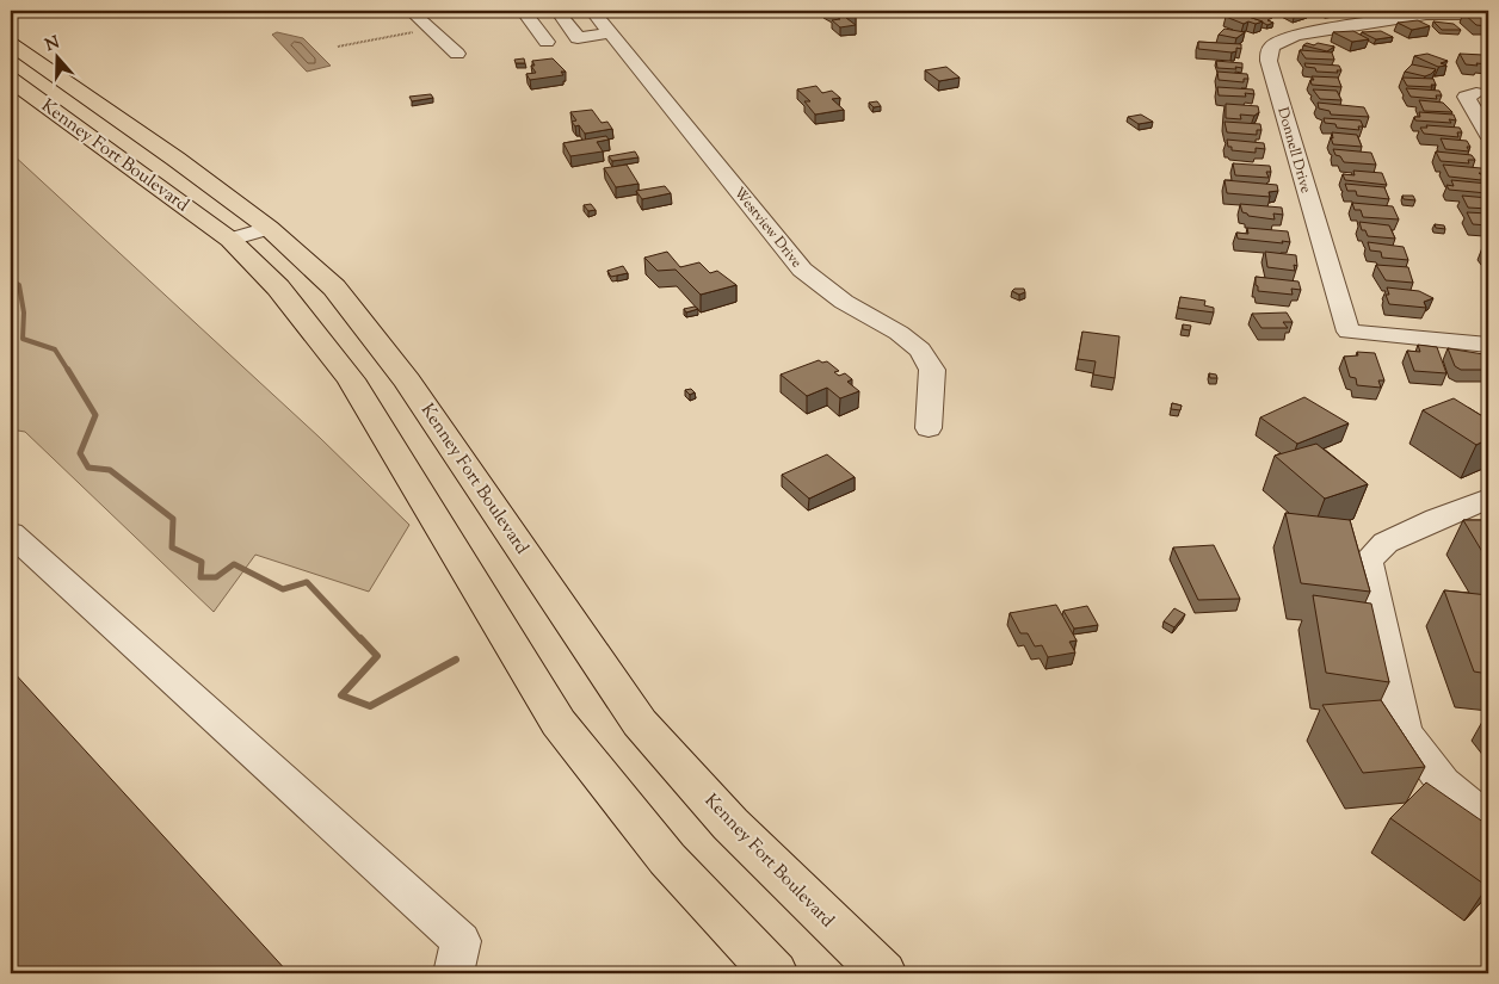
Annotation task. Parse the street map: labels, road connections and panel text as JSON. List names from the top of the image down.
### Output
{
  "streets": {
    "main road": ["Kenney Fort Boulevard"],
    "street": ["Donnell Drive", "Westview Drive"]
  },
  "north": "top"
}
